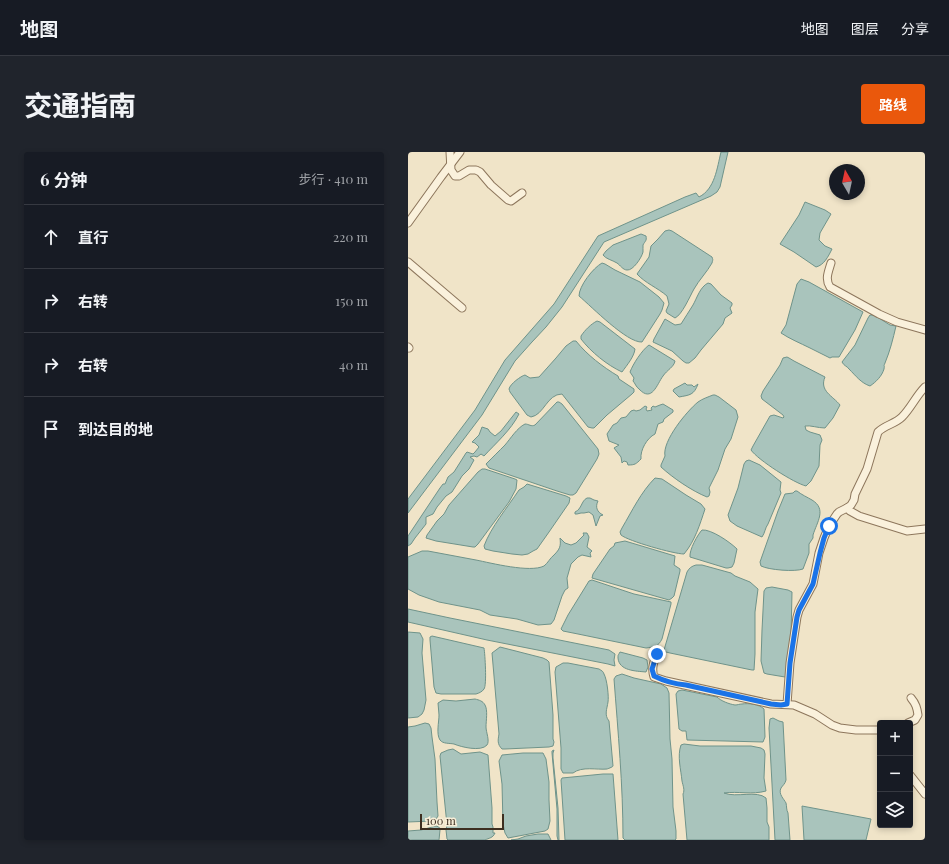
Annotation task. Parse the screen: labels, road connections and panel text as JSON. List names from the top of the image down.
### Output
{
  "scale_bar": "100 m",
  "north": "top",
  "page": {
    "header": "地图",
    "nav": ["地图", "图层", "分享"],
    "title": "交通指南",
    "buttons": "路线",
    "heading": ["6 分钟", "步行 · 410 m"],
    "list": [
      ["直行", "220 m"],
      ["右转", "150 m"],
      ["右转", "40 m"],
      "到达目的地"
    ],
    "map_buttons": ["+", "−"],
    "scale": "100 m"
  }
}
